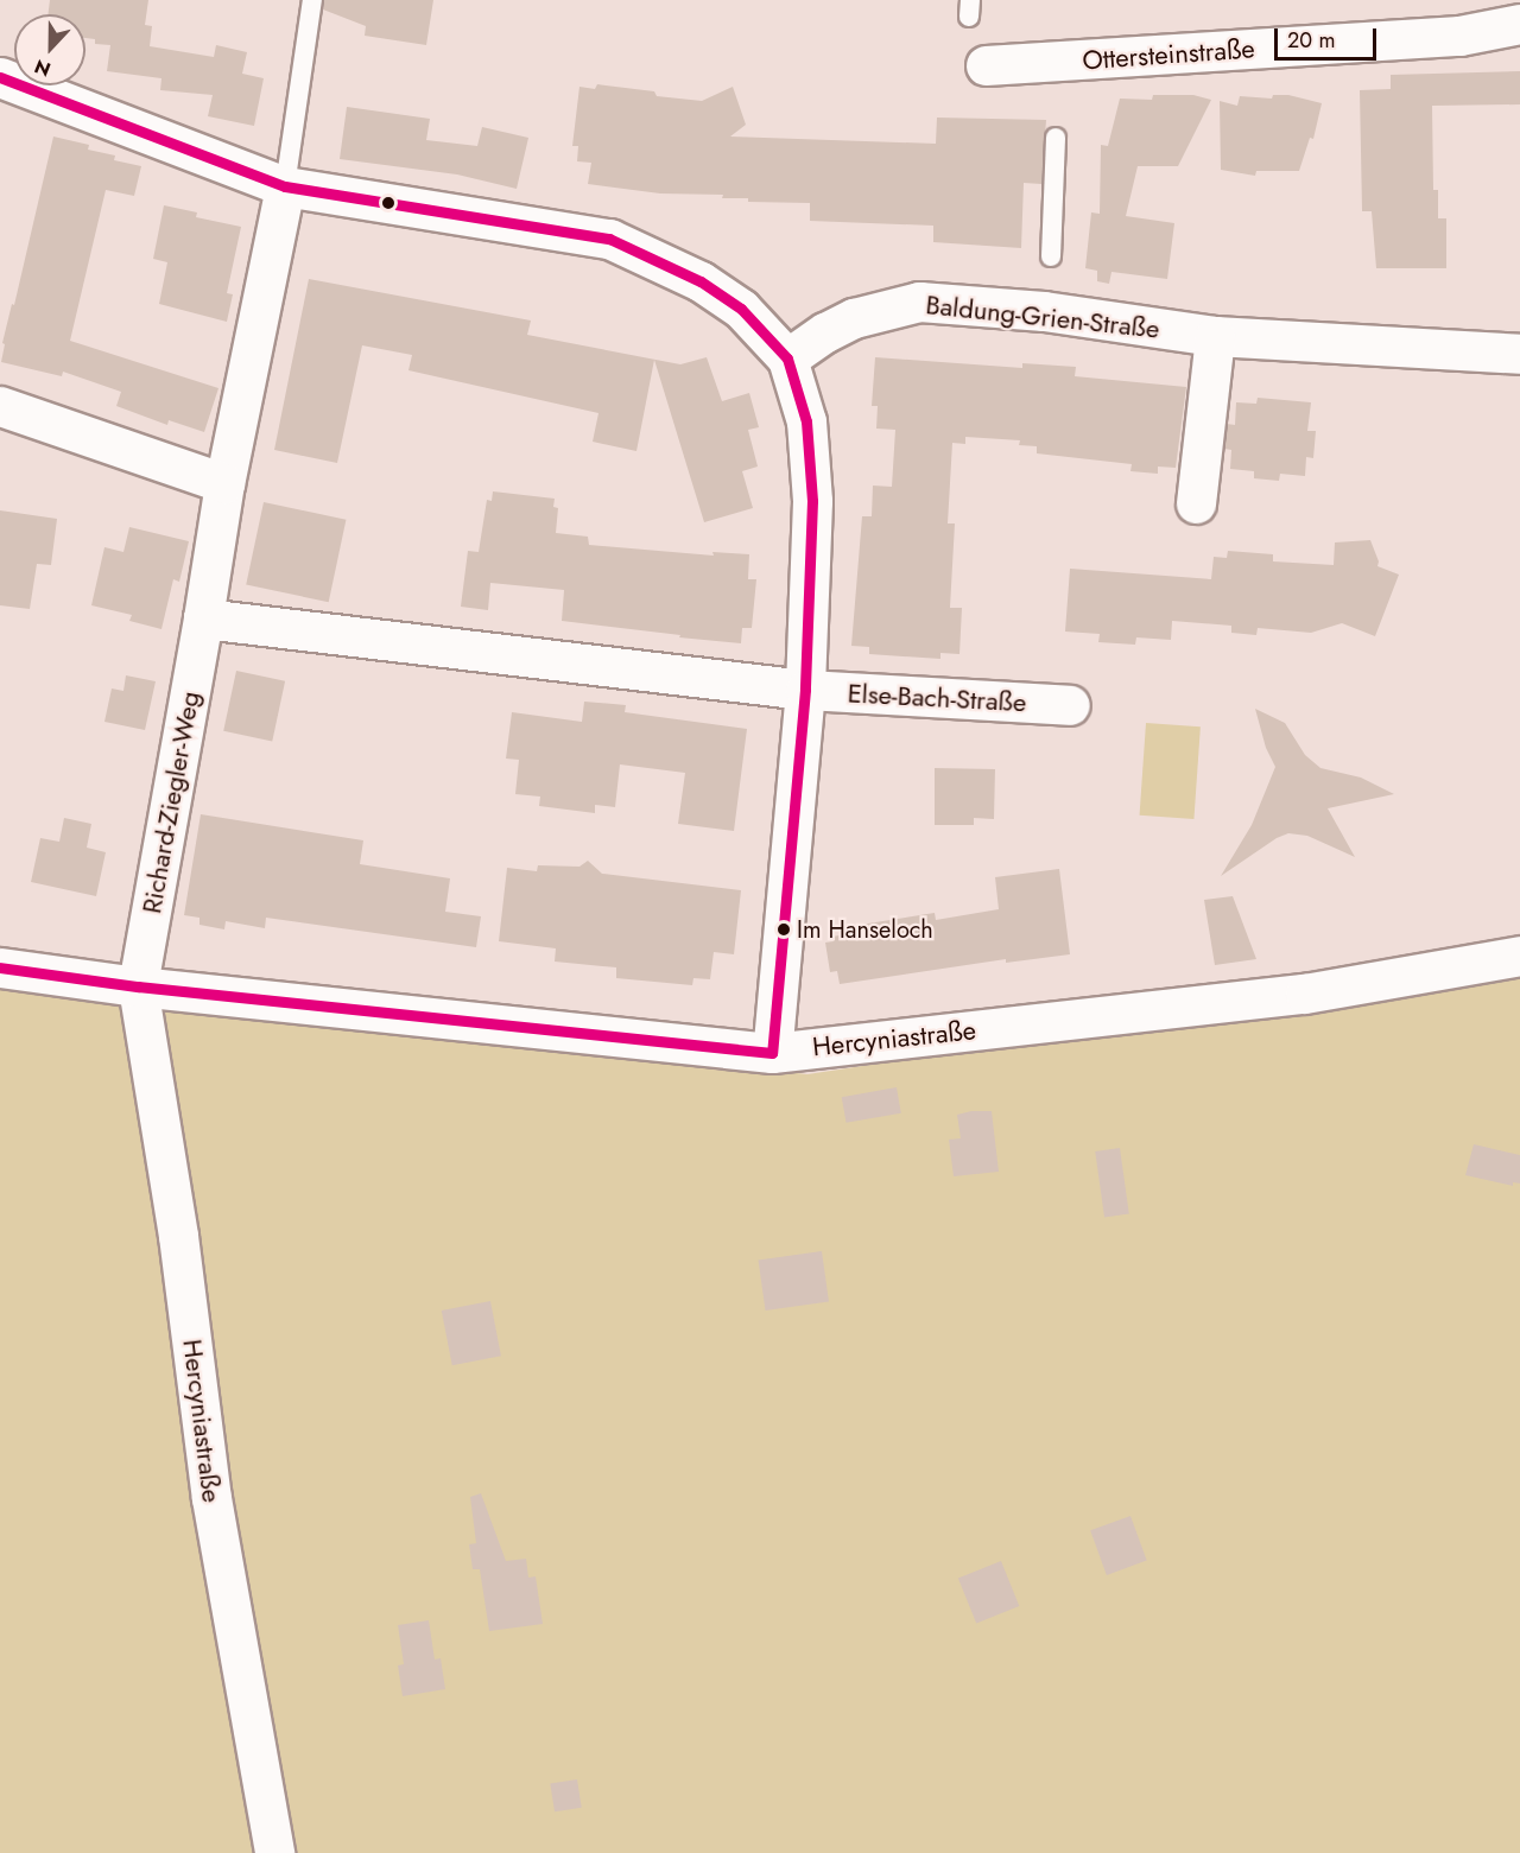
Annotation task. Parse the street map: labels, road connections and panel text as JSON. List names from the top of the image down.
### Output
{
  "streets": {
    "street": [
      "Ottersteinstraße",
      "Baldung-Grien-Straße",
      "Else-Bach-Straße",
      "Richard-Ziegler-Weg",
      "Hercyniastraße"
    ]
  },
  "crossings": [
    ["Else-Bach-Straße", "Richard-Ziegler-Weg"],
    ["Richard-Ziegler-Weg", "Hercyniastraße"]
  ],
  "places": ["Im Hanseloch"],
  "scale_bar": "20 m",
  "north": "bottom"
}
